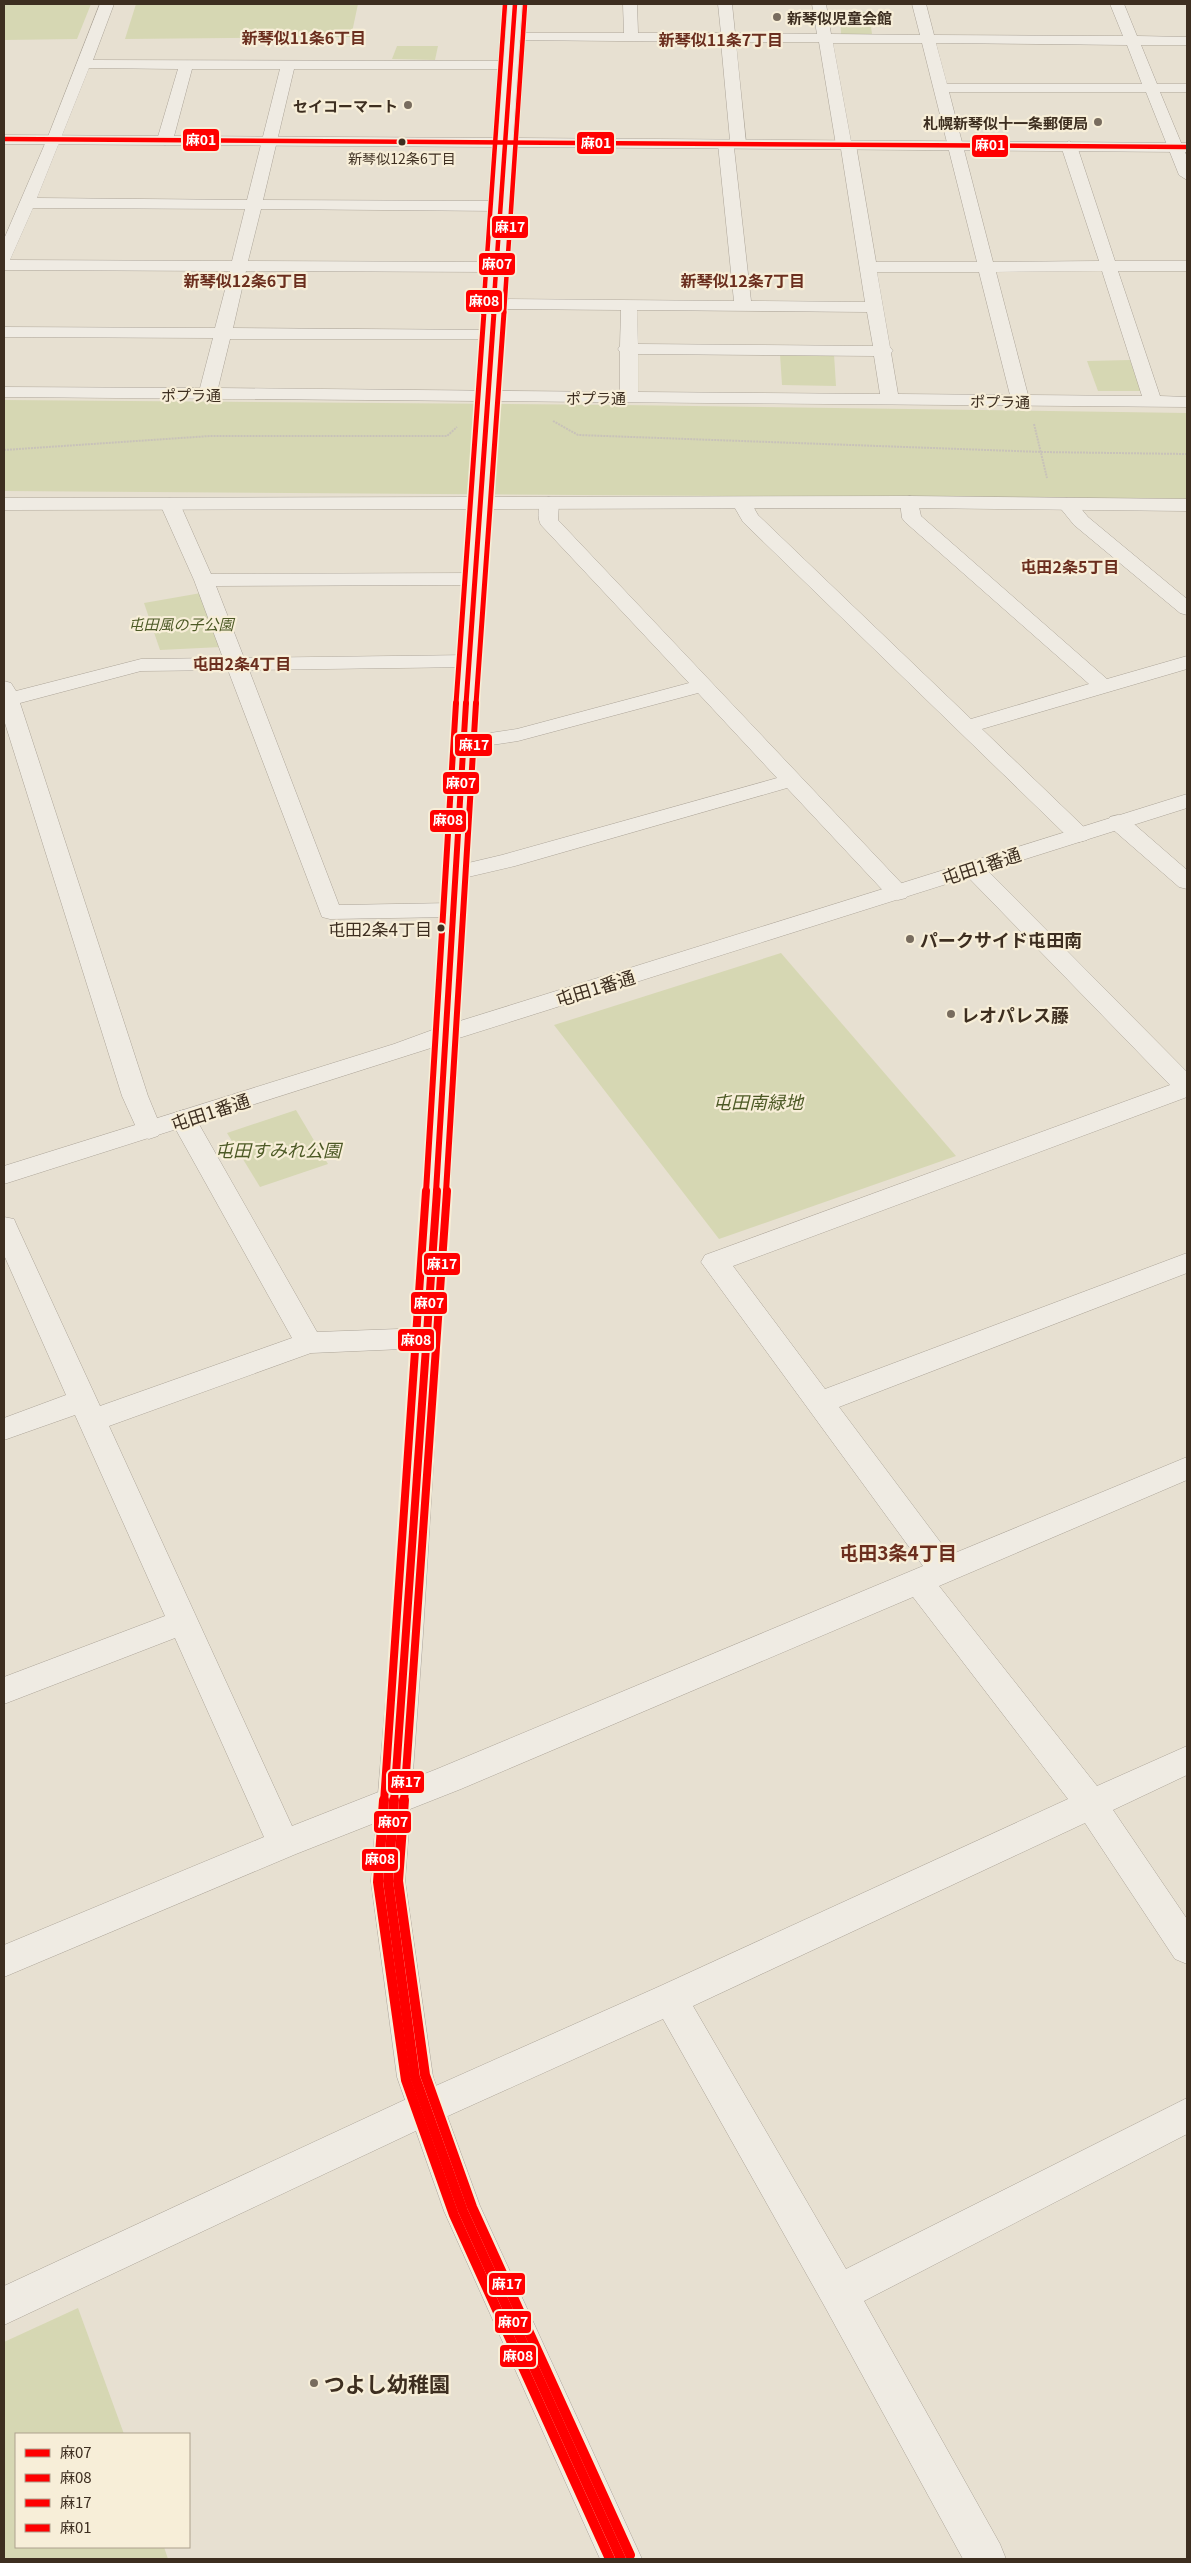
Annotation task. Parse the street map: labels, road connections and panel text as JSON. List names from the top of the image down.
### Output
{
  "streets": {
    "street": ["ポプラ通", "屯田1番通"]
  },
  "districts": [
    "新琴似11条6丁目",
    "新琴似11条7丁目",
    "新琴似12条6丁目",
    "新琴似12条7丁目",
    "屯田2条5丁目",
    "屯田2条4丁目",
    "屯田3条4丁目"
  ],
  "parks": ["屯田風の子公園", "屯田南緑地", "屯田すみれ公園"],
  "places": [
    "新琴似児童会館",
    "セイコーマート",
    "札幌新琴似十一条郵便局",
    "新琴似12条6丁目",
    "屯田2条4丁目",
    "パークサイド屯田南",
    "レオパレス藤",
    "つよし幼稚園"
  ],
  "lines": [
    "transit line 麻07",
    "transit line 麻08",
    "transit line 麻17",
    "transit line 麻01"
  ],
  "legend": [
    "麻07",
    "麻08",
    "麻17",
    "麻01"
  ]
}
